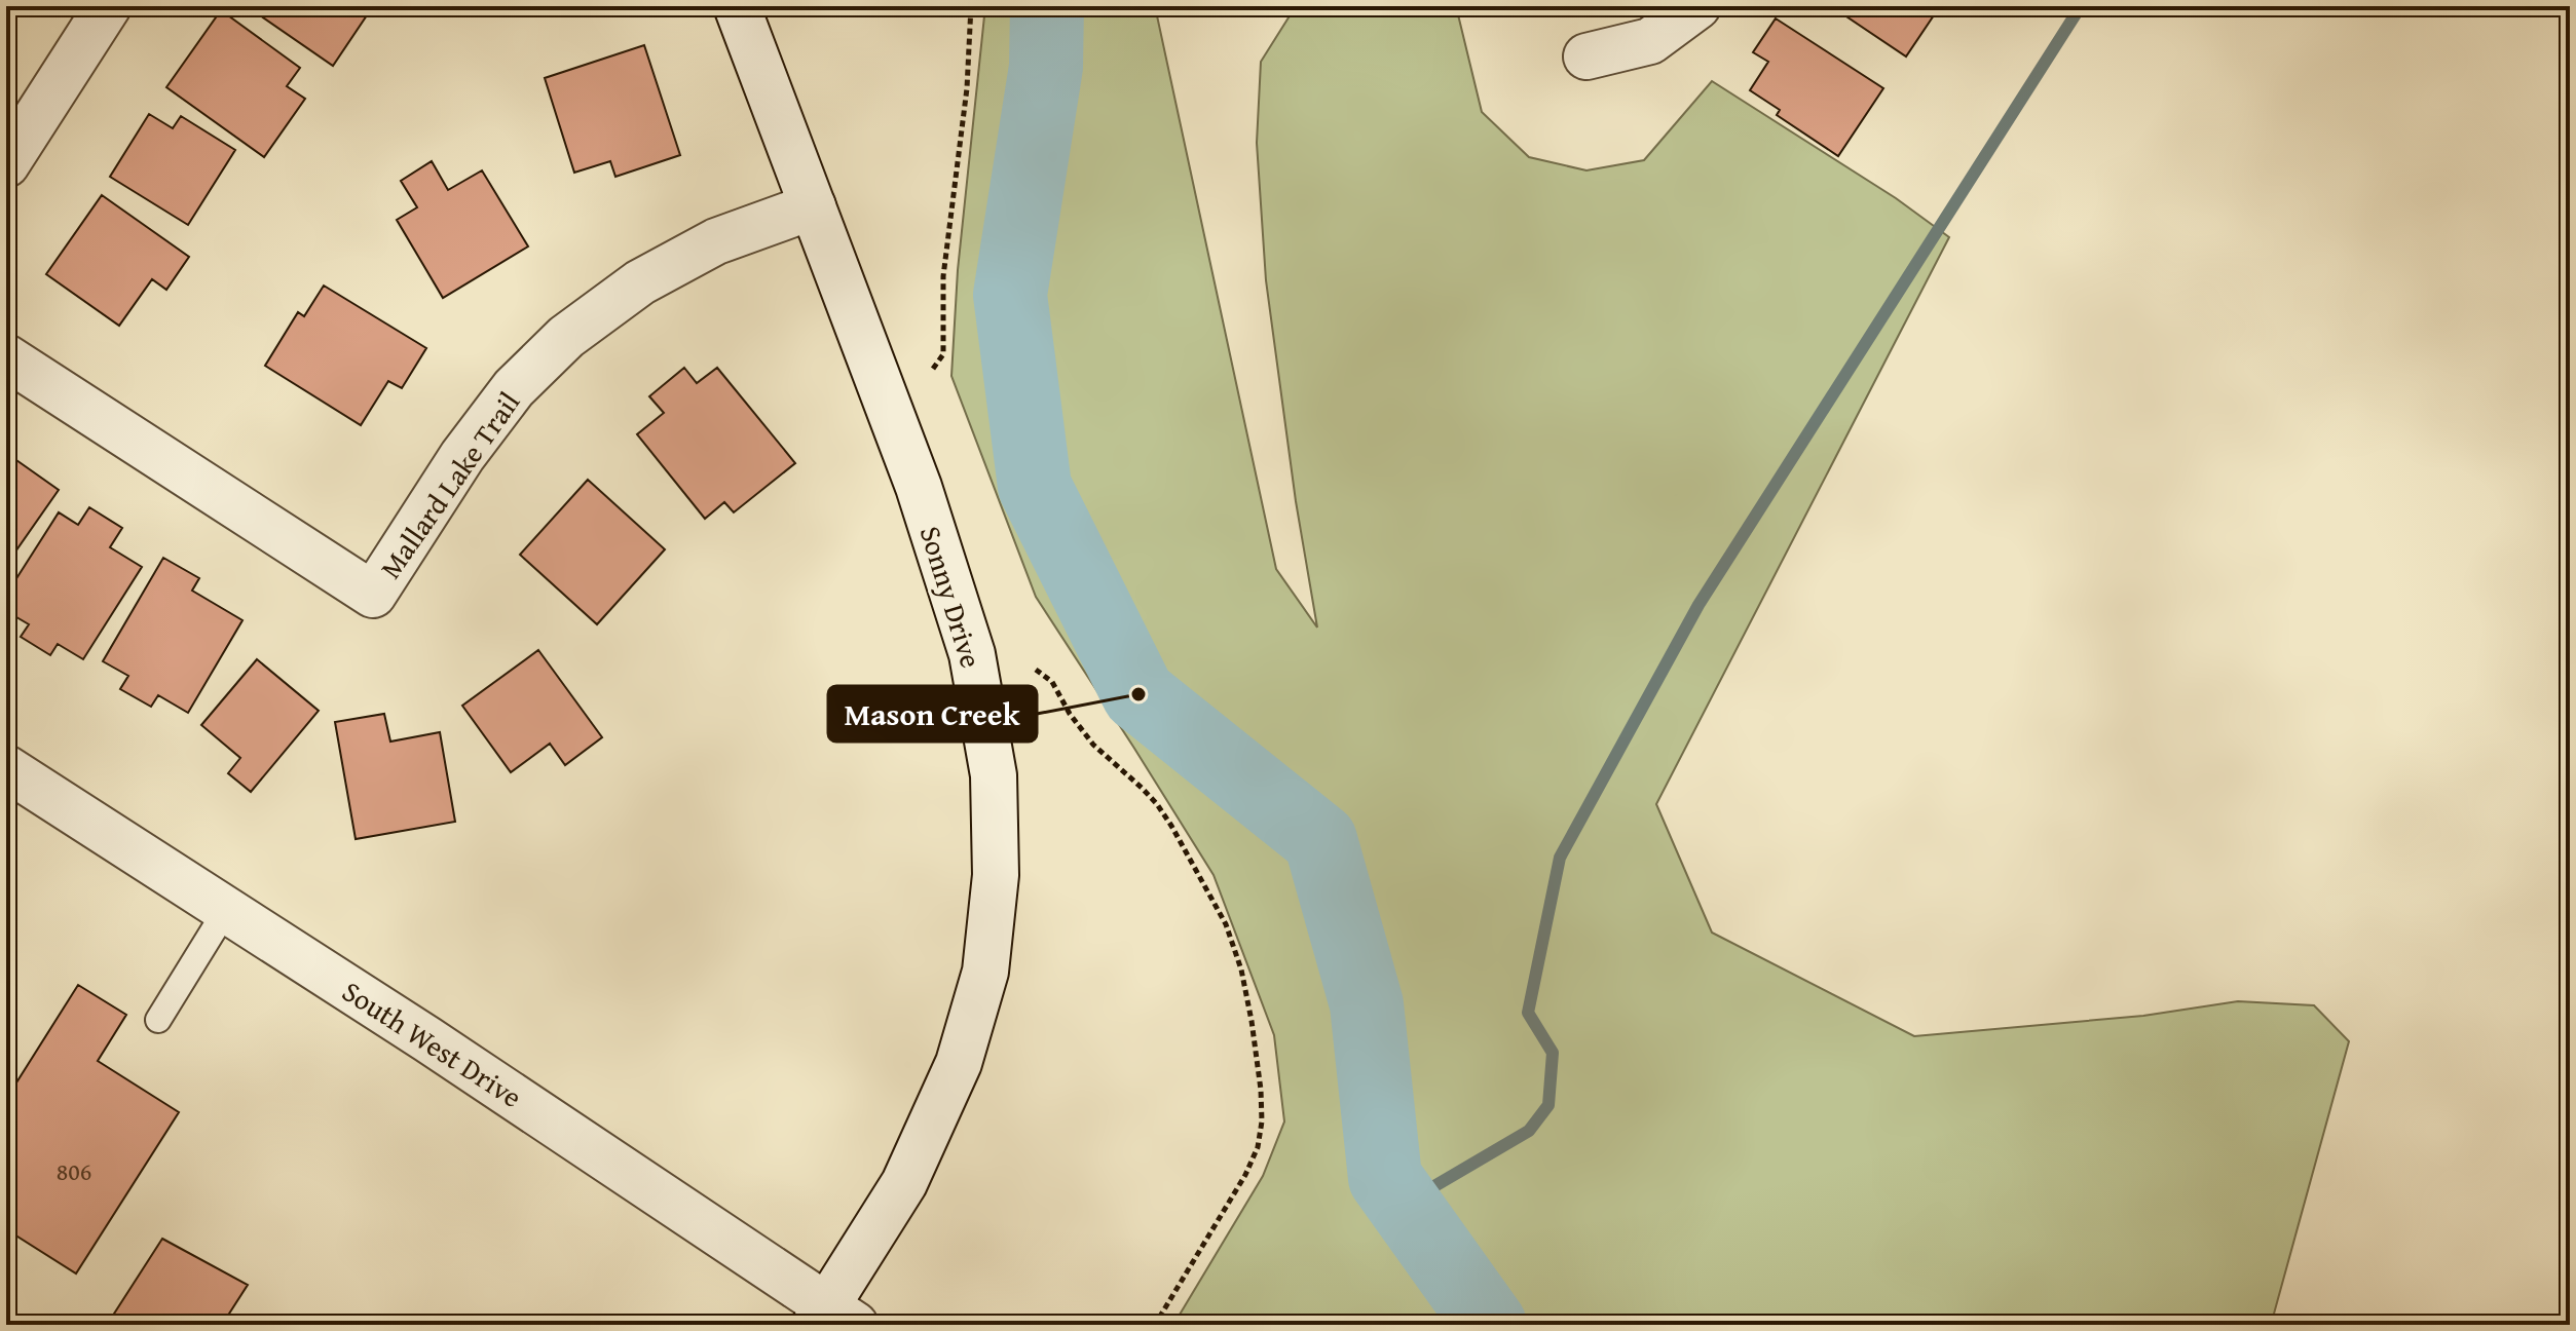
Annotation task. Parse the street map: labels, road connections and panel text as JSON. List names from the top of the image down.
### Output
{
  "streets": {
    "street": ["Mallard Lake Trail", "Sonny Drive", "South West Drive"]
  },
  "crossings": [
    ["Mallard Lake Trail", "Sonny Drive"],
    ["Sonny Drive", "South West Drive"]
  ],
  "places": ["Mason Creek"],
  "house_numbers": ["806"]
}
